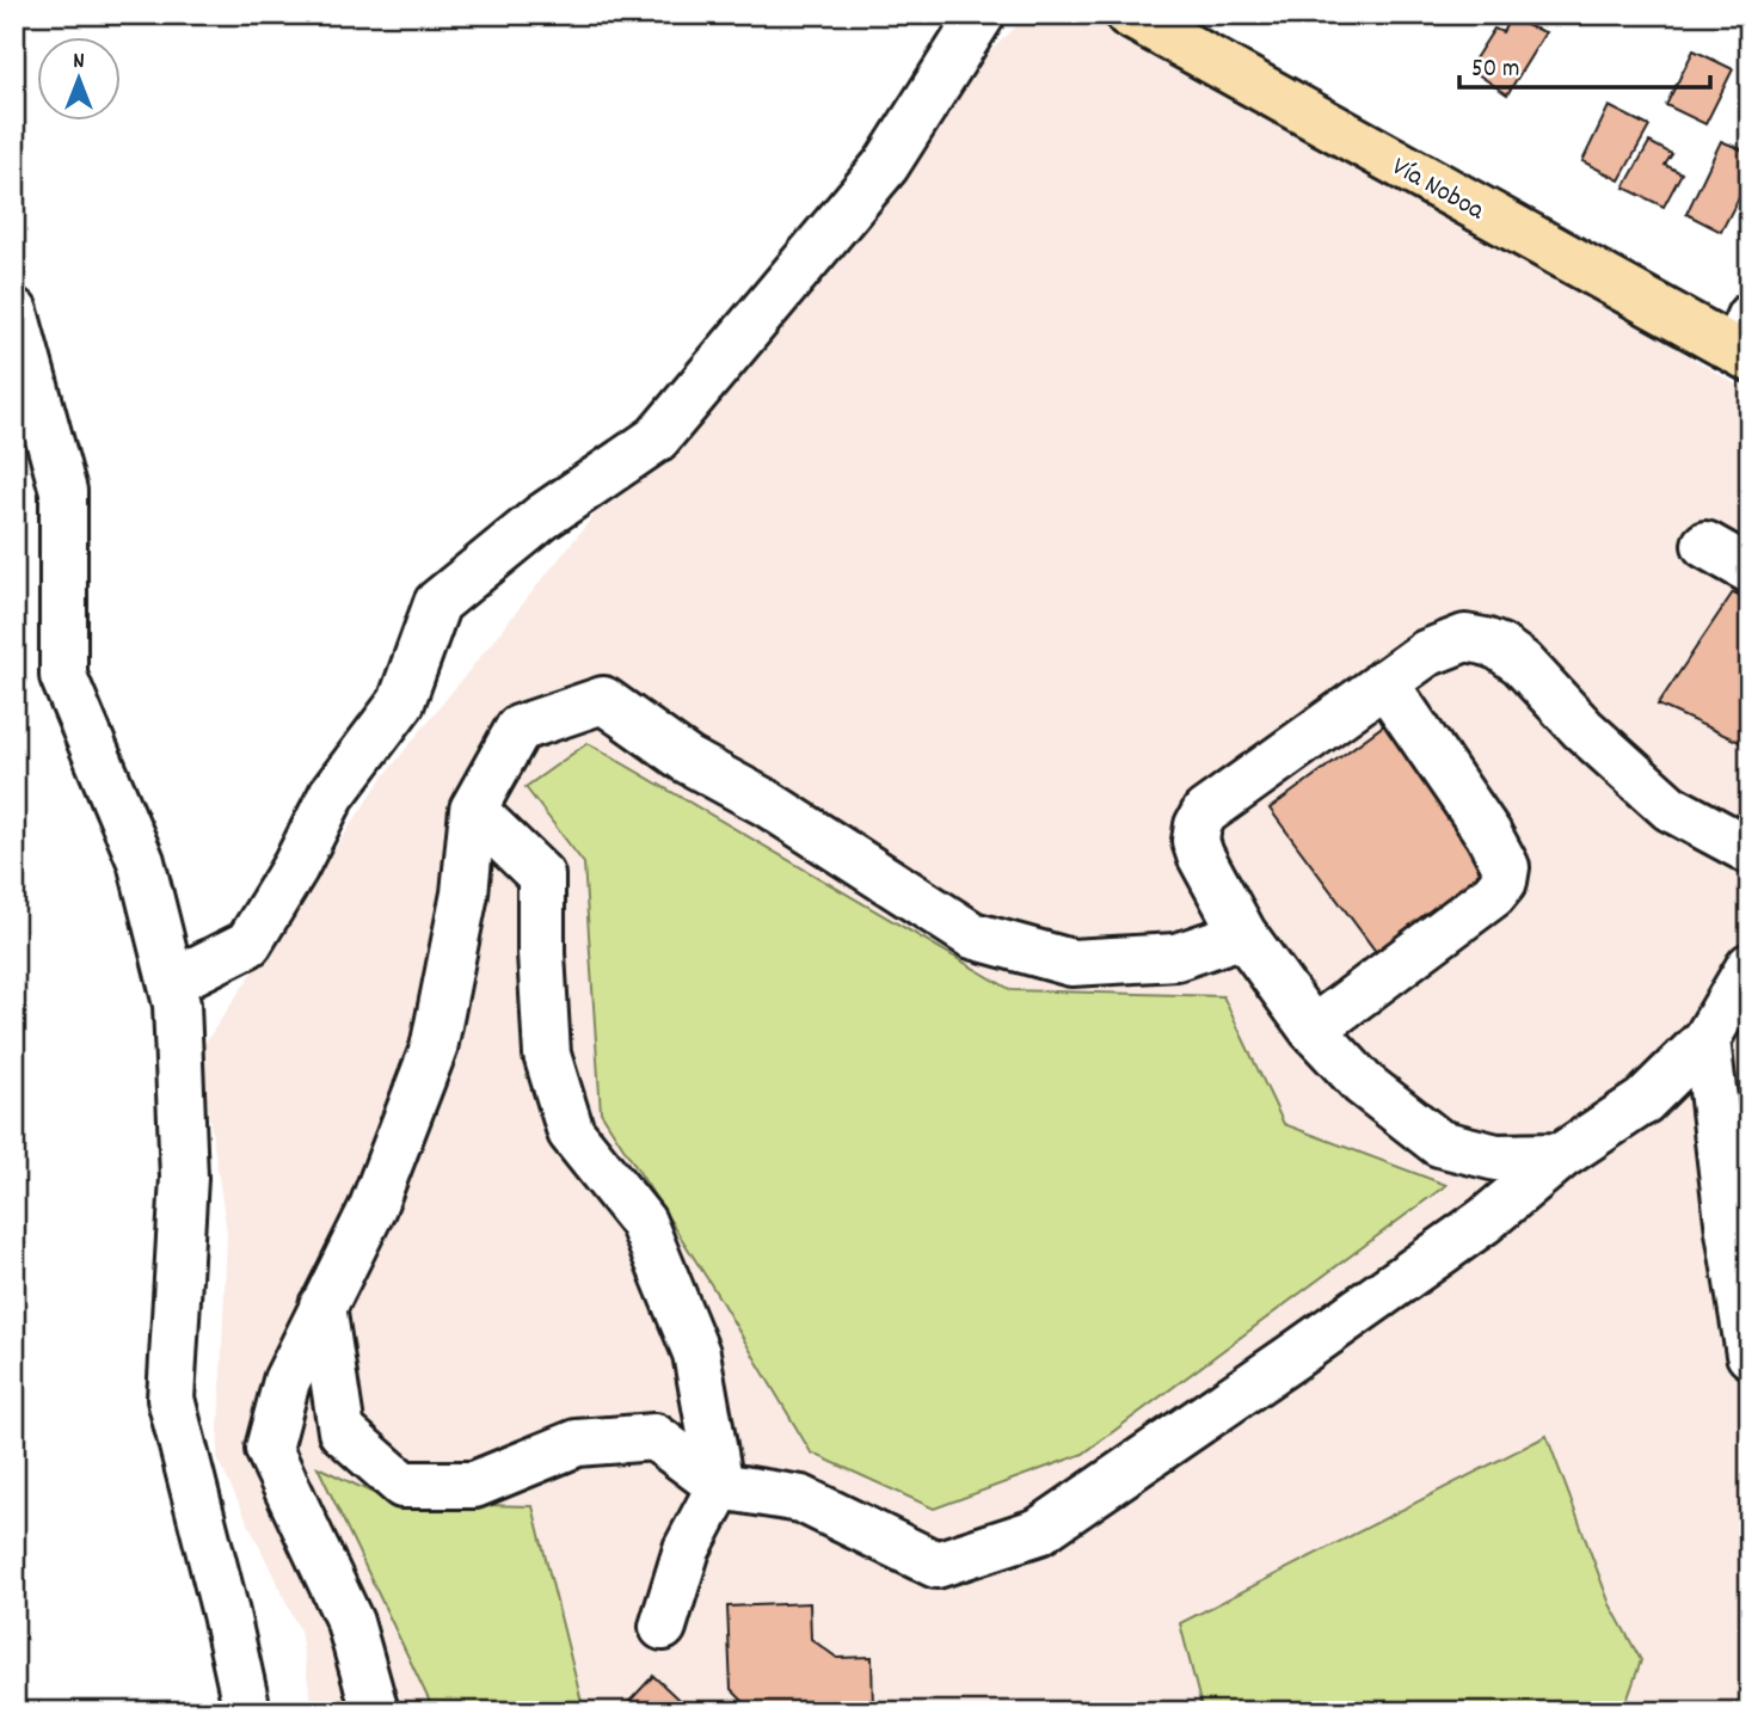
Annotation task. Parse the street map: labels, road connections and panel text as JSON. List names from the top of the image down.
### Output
{
  "streets": {
    "main road": ["Vía Noboa"]
  },
  "scale_bar": "50 m",
  "north": "top"
}
